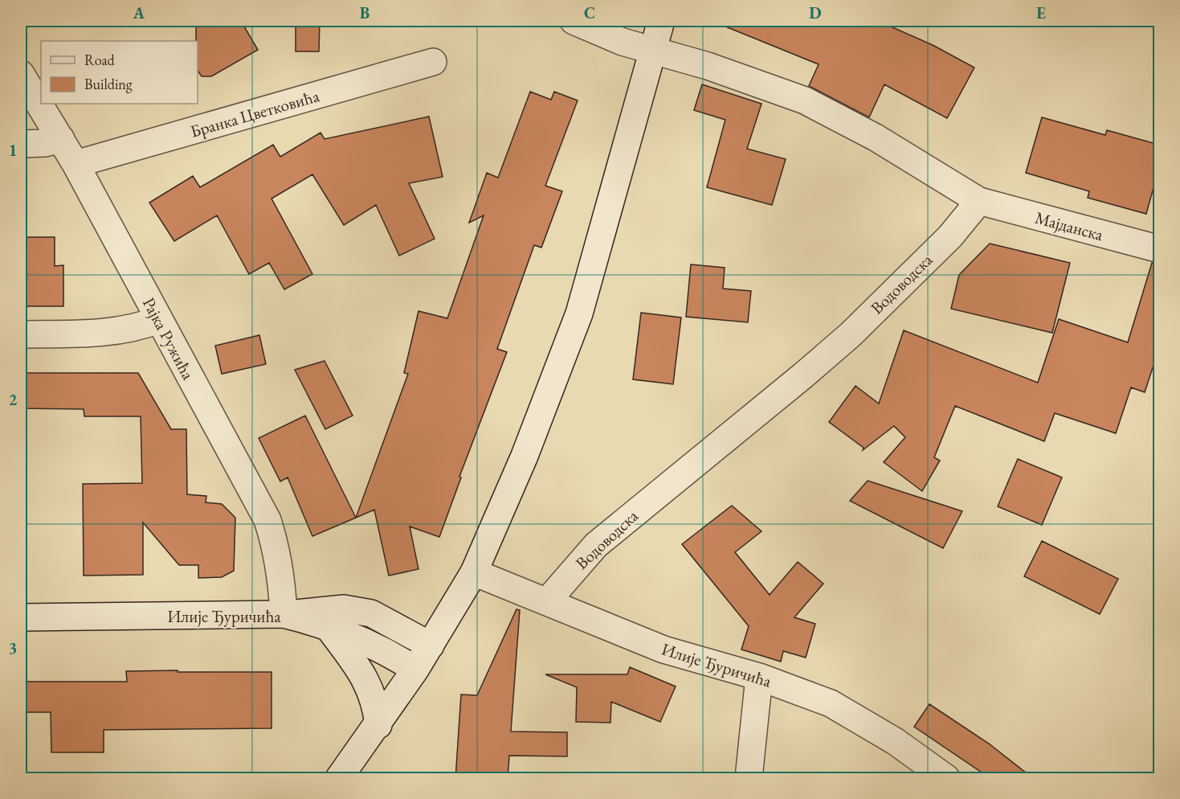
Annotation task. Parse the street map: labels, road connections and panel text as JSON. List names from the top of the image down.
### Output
{
  "streets": {
    "street": [
      "Бранка Цветковића",
      "Мајданска",
      "Водоводска",
      "Рајка Ружића",
      "Илије Ђуричића"
    ]
  },
  "crossings": [
    ["Бранка Цветковића", "Рајка Ружића"],
    ["Мајданска", "Водоводска"],
    ["Водоводска", "Илије Ђуричића"],
    ["Рајка Ружића", "Илије Ђуричића"]
  ],
  "legend": ["Road", "Building"],
  "grid": {
    "columns": [
      "A",
      "B",
      "C",
      "D",
      "E"
    ],
    "rows": ["1", "2", "3"]
  }
}
